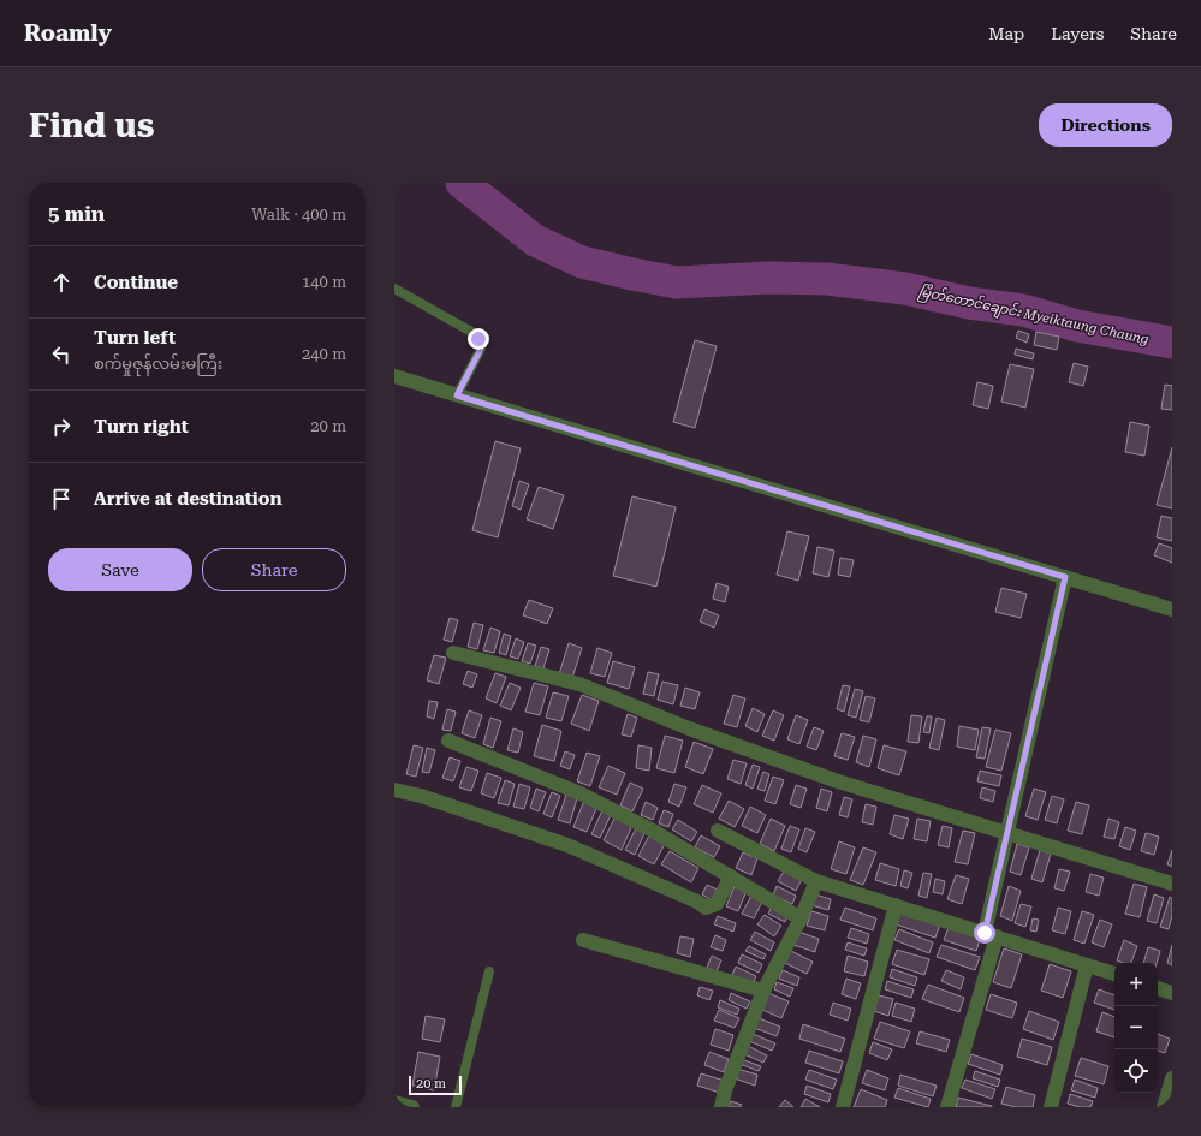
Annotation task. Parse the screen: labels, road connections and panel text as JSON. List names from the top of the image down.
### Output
{
  "water": ["မြိတ်တောင်ချောင်း Myeiktaung Chaung"],
  "scale_bar": "20 m",
  "page": {
    "header": "Roamly",
    "nav": ["Map", "Layers", "Share"],
    "buttons": [
      "Directions",
      ["Save", "Share"]
    ],
    "title": "Find us",
    "heading": ["5 min", "Walk · 400 m"],
    "list": [
      ["Continue", "140 m"],
      ["Turn left", "စက်မှုဇုန်လမ်းမကြီး", "240 m"],
      ["Turn right", "20 m"],
      "Arrive at destination"
    ],
    "map_buttons": ["+", "−"],
    "scale": "20 m"
  }
}
